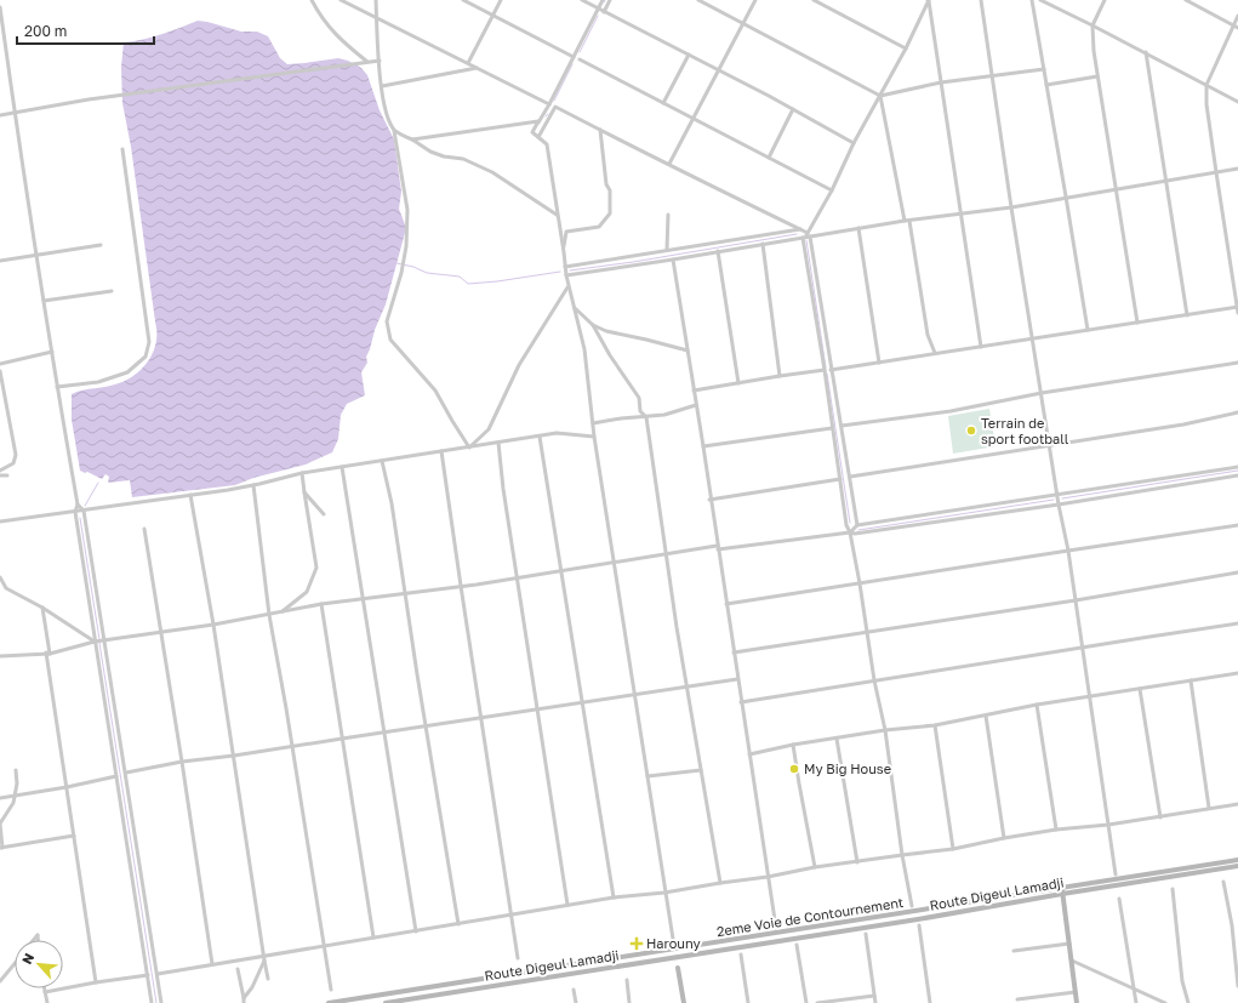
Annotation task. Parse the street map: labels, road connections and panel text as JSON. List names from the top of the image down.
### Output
{
  "streets": {
    "main road": ["Route Digeul Lamadji", "2eme Voie de Contournement"]
  },
  "crossings": [
    ["Route Digeul Lamadji", "2eme Voie de Contournement"]
  ],
  "places": {
    "other": ["Terrain de sport football", "My Big House"],
    "health": ["Harouny"]
  },
  "scale_bar": "200 m",
  "north": "top left"
}
